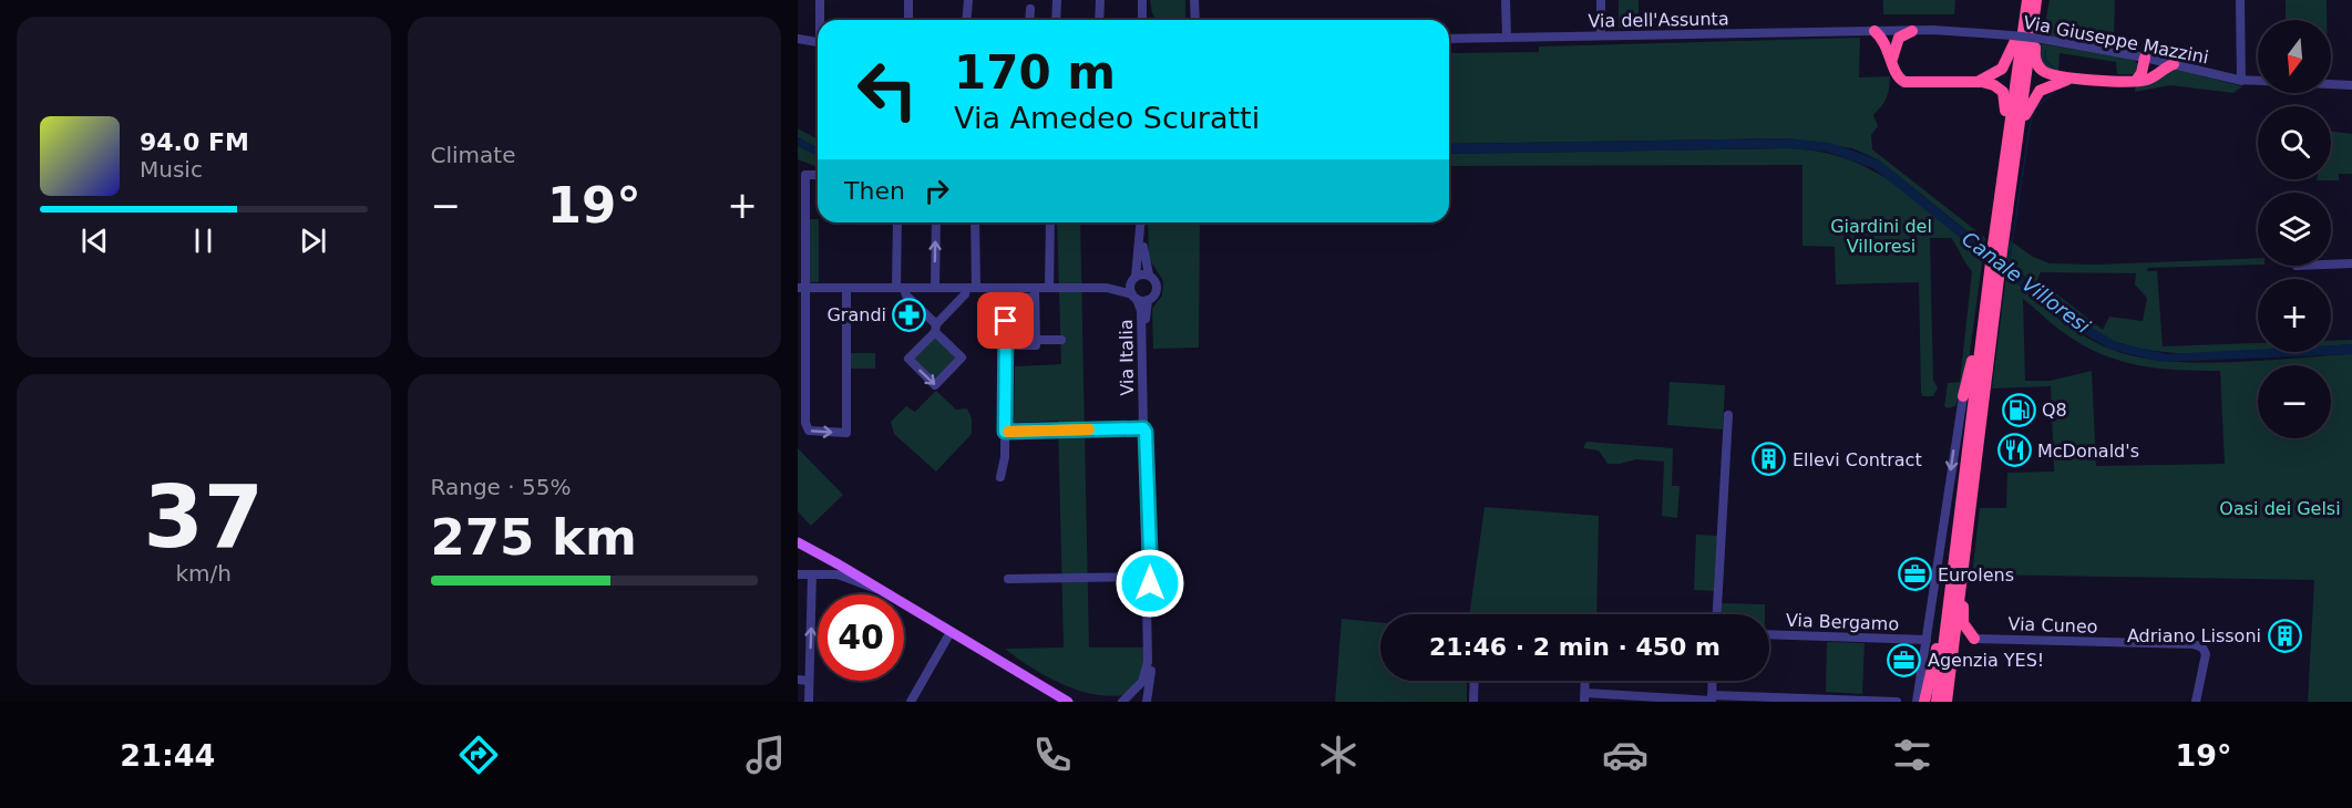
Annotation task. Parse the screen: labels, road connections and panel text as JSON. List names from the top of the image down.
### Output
{
  "streets": {
    "street": [
      "Via dell'Assunta",
      "Via Giuseppe Mazzini",
      "Via Italia",
      "Via Bergamo",
      "Via Cuneo"
    ]
  },
  "water": ["Canale Villoresi"],
  "parks": ["Giardini del Villoresi", "Oasi dei Gelsi"],
  "places": {
    "pharmacy": ["Grandi"],
    "fuel station": ["Q8"],
    "restaurant": ["McDonald's"],
    "building": ["Ellevi Contract", "Adriano Lissoni"],
    "office": ["Eurolens", "Agenzia YES!"]
  },
  "north": "bottom",
  "page": {
    "tile": [
      "Climate",
      ["37", "km/h"],
      ["Range · 55%", "275 km"]
    ],
    "map_buttons": ["+", "−"],
    "turn": ["170 m", "Via Amedeo Scuratti"],
    "song": ["94.0 FM", "Music"],
    "then": "Then",
    "heat": ["−", "19°", "+"],
    "limit": "40",
    "trip": "21:46 · 2 min · 450 m",
    "tabs": ["21:44", "19°"]
  }
}
